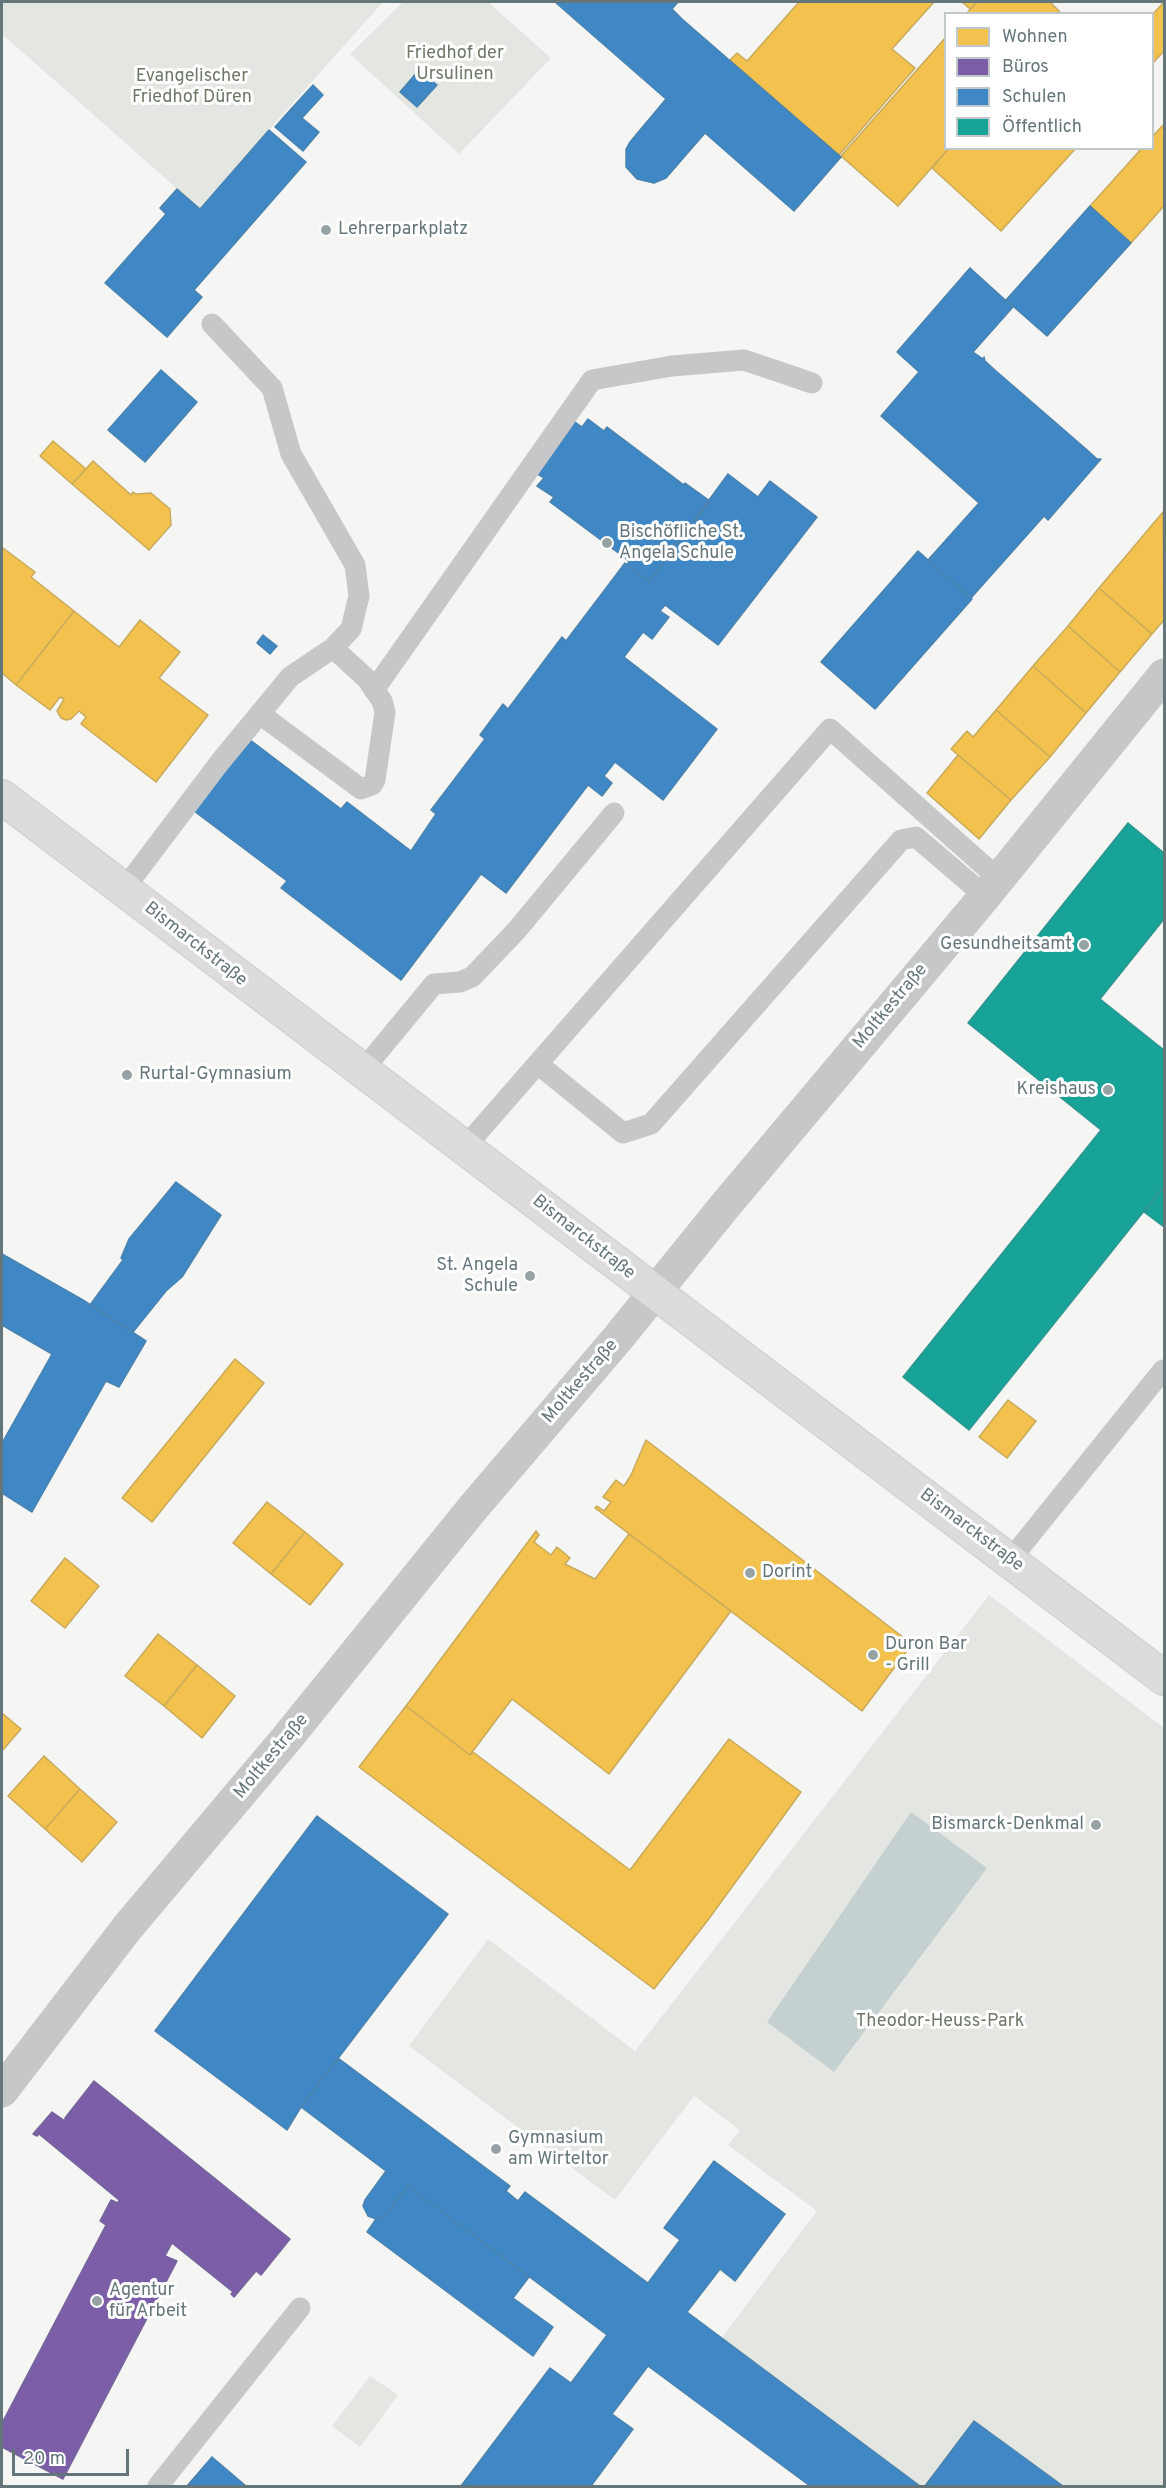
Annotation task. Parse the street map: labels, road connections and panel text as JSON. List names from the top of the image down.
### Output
{
  "streets": {
    "main road": ["Bismarckstraße"],
    "street": ["Moltkestraße"]
  },
  "crossings": [
    ["Bismarckstraße", "Moltkestraße"]
  ],
  "parks": ["Friedhof der Ursulinen", "Evangelischer Friedhof Düren", "Theodor-Heuss-Park"],
  "places": [
    "Lehrerparkplatz",
    "Bischöfliche St. Angela Schule",
    "Gesundheitsamt",
    "Rurtal-Gymnasium",
    "Kreishaus",
    "St. Angela Schule",
    "Dorint",
    "Duron Bar - Grill",
    "Bismarck-Denkmal",
    "Gymnasium am Wirteltor",
    "Agentur für Arbeit"
  ],
  "legend": [
    "Wohnen",
    "Büros",
    "Schulen",
    "Öffentlich"
  ],
  "scale_bar": "20 m"
}
